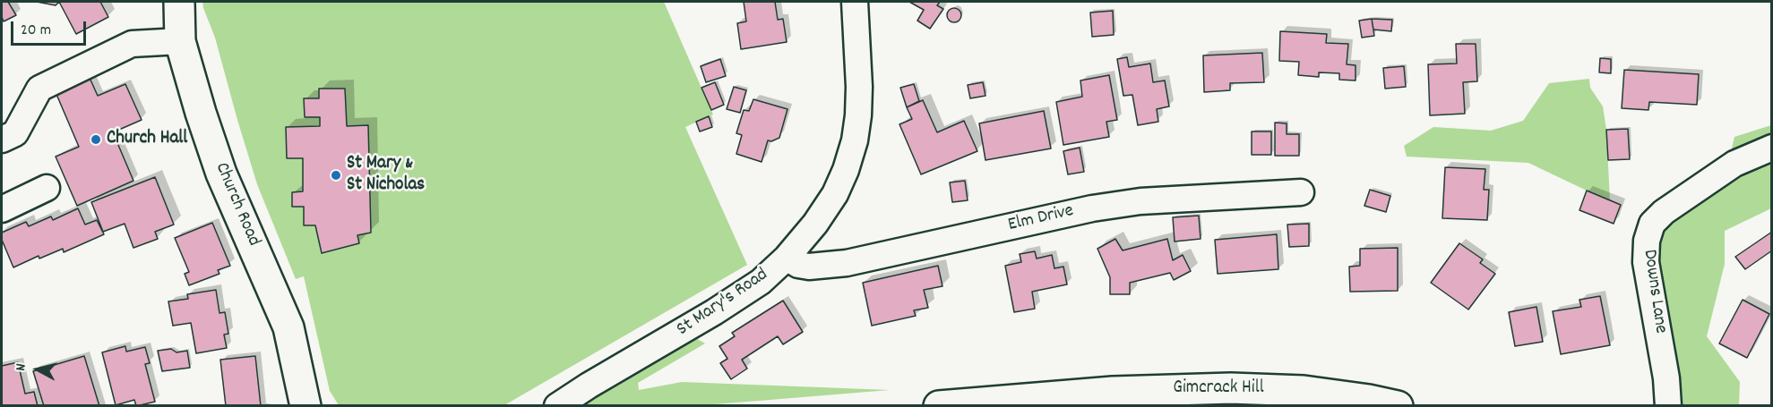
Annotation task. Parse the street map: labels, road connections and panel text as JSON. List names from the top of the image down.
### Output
{
  "streets": {
    "main road": ["Church Road", "Gimcrack Hill"],
    "street": ["Elm Drive", "Downs Lane", "St Mary's Road"]
  },
  "crossings": [
    ["Elm Drive", "St Mary's Road"]
  ],
  "places": ["Church Hall", "St Mary & St Nicholas"],
  "scale_bar": "20 m",
  "north": "left"
}
